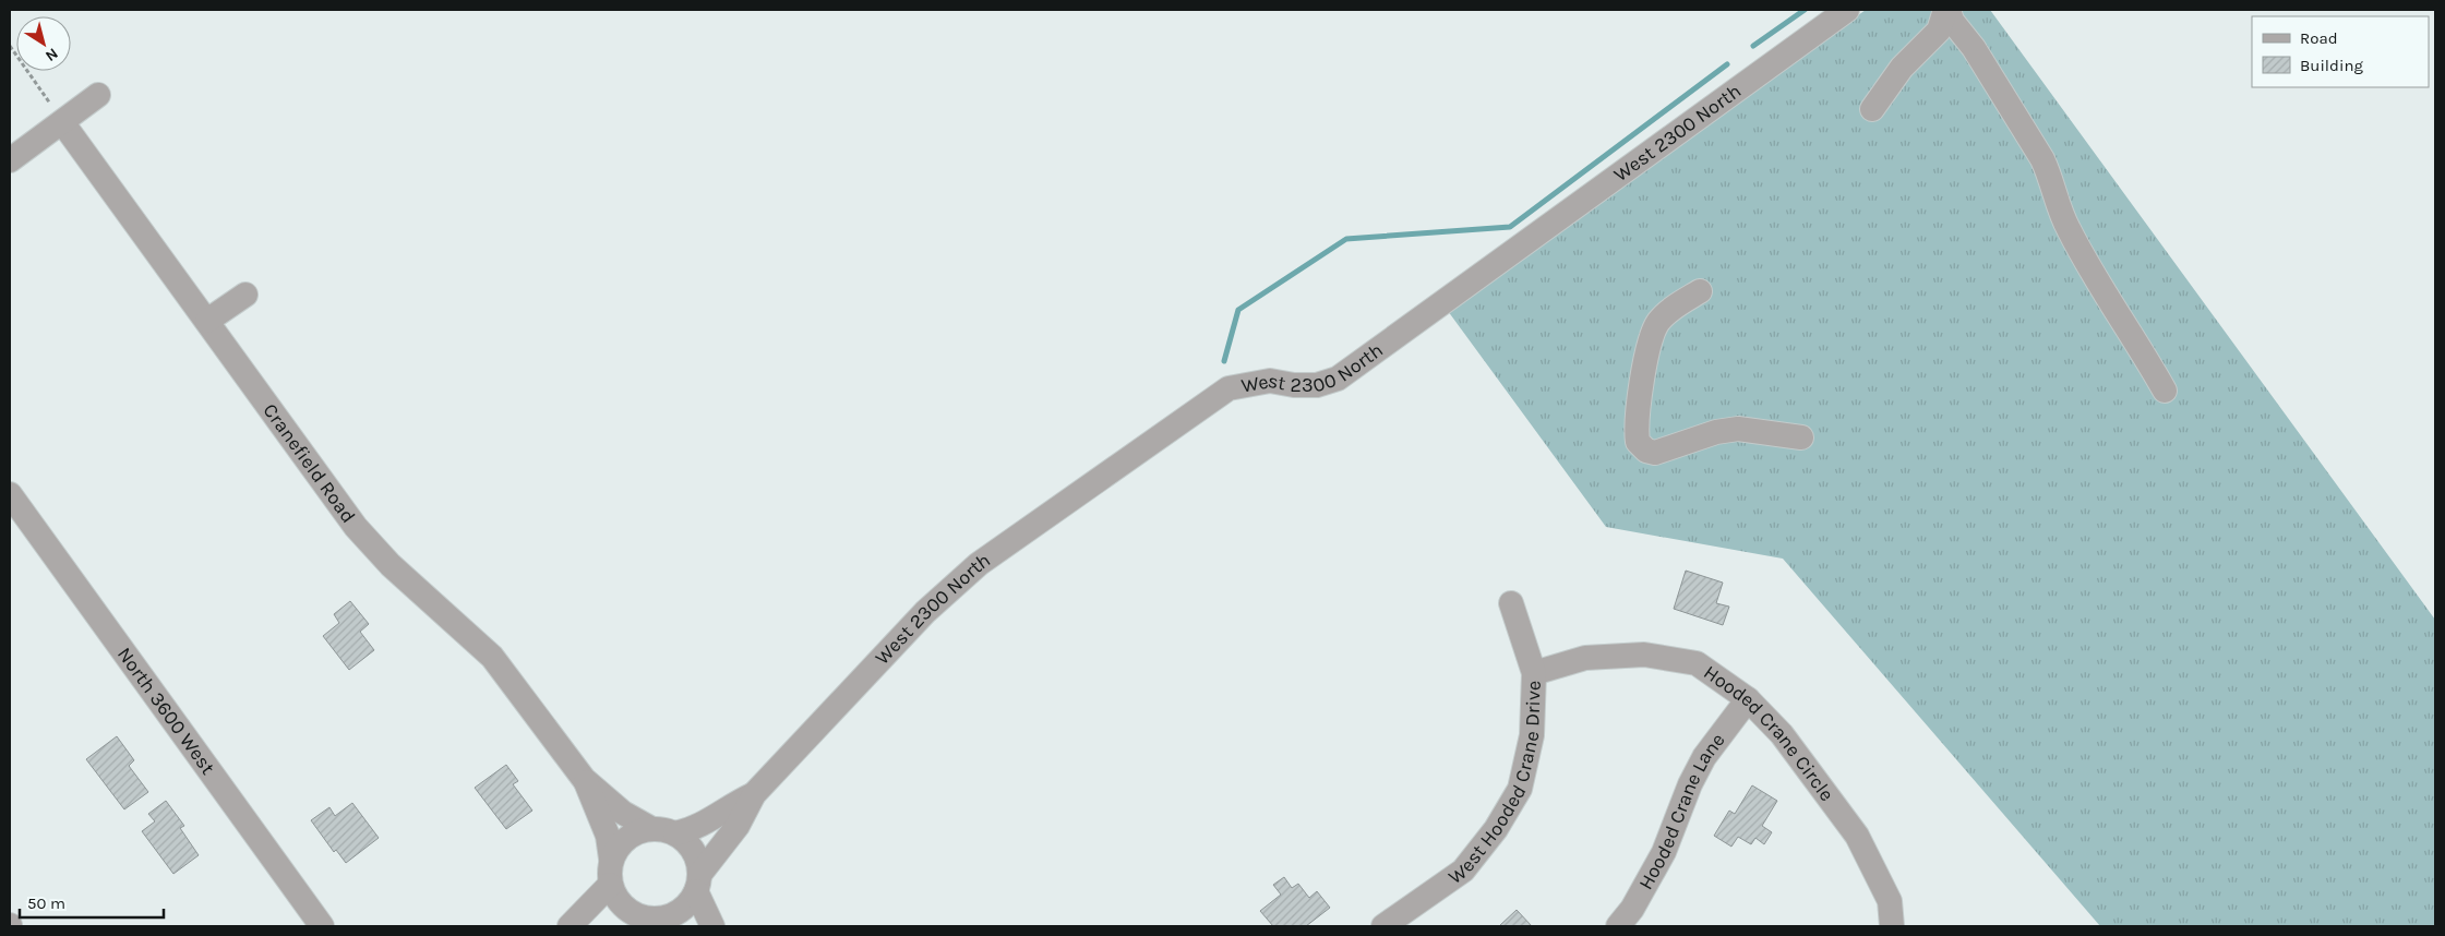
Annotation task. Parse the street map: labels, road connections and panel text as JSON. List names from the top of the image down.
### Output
{
  "streets": {
    "street": [
      "West 2300 North",
      "Cranefield Road",
      "North 3600 West",
      "Hooded Crane Circle",
      "West Hooded Crane Drive",
      "Hooded Crane Lane"
    ]
  },
  "crossings": [
    ["Hooded Crane Circle", "West Hooded Crane Drive"],
    ["Hooded Crane Circle", "Hooded Crane Lane"]
  ],
  "legend": ["Road", "Building"],
  "scale_bar": "50 m",
  "north": "bottom right"
}
